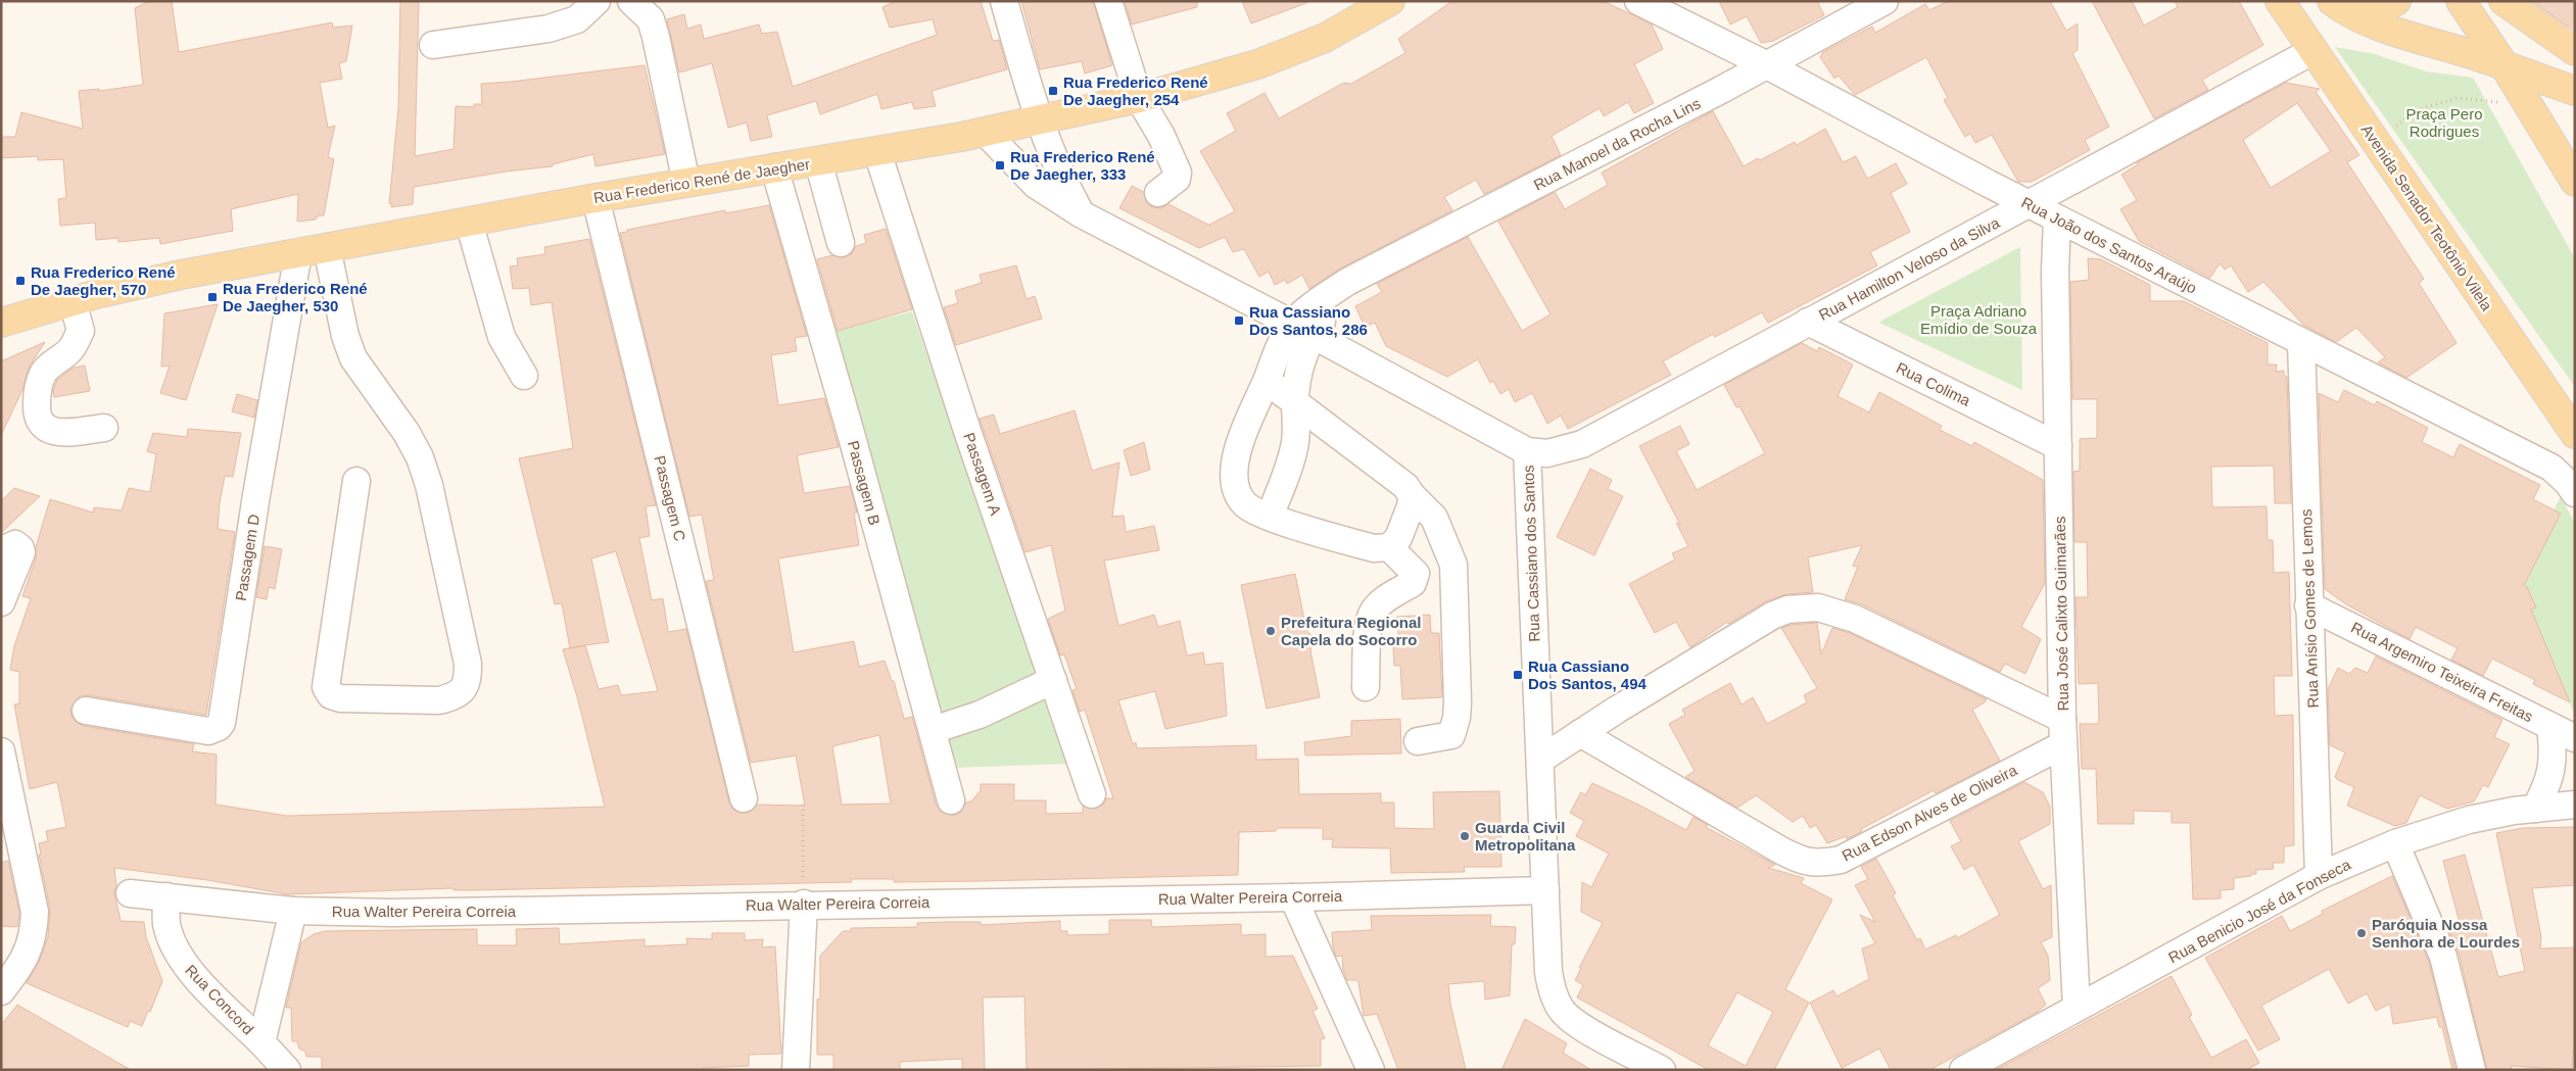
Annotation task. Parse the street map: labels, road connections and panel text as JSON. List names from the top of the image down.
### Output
{
  "streets": {
    "main road": ["Rua Frederico René de Jaegher", "Avenida Senador Teotônio Vilela"],
    "street": [
      "Rua Manoel da Rocha Lins",
      "Rua João dos Santos Araújo",
      "Rua Hamilton Veloso da Silva",
      "Rua Colima",
      "Passagem A",
      "Passagem B",
      "Passagem C",
      "Rua Cassiano dos Santos",
      "Passagem D",
      "Rua Anísio Gomes de Lemos",
      "Rua José Calixto Guimarães",
      "Rua Argemiro Teixeira Freitas",
      "Rua Edson Alves de Oliveira",
      "Rua Walter Pereira Correia",
      "Rua Benicio José da Fonseca",
      "Rua Concord"
    ]
  },
  "crossings": [
    ["Rua Manoel da Rocha Lins", "Rua João dos Santos Araújo"],
    ["Rua Manoel da Rocha Lins", "Rua Cassiano dos Santos"],
    ["Rua Frederico René de Jaegher", "Passagem A"],
    ["Rua Frederico René de Jaegher", "Passagem B"],
    ["Rua Frederico René de Jaegher", "Passagem C"],
    ["Rua Frederico René de Jaegher", "Rua Cassiano dos Santos"],
    ["Rua Frederico René de Jaegher", "Passagem D"],
    ["Avenida Senador Teotônio Vilela", "Rua Hamilton Veloso da Silva"],
    ["Rua João dos Santos Araújo", "Rua Hamilton Veloso da Silva"],
    ["Rua João dos Santos Araújo", "Rua Anísio Gomes de Lemos"],
    ["Rua João dos Santos Araújo", "Rua José Calixto Guimarães"],
    ["Rua Hamilton Veloso da Silva", "Rua Colima"],
    ["Rua Hamilton Veloso da Silva", "Rua Cassiano dos Santos"],
    ["Rua Colima", "Rua José Calixto Guimarães"],
    ["Rua Cassiano dos Santos", "Rua Walter Pereira Correia"],
    ["Rua Anísio Gomes de Lemos", "Rua Argemiro Teixeira Freitas"],
    ["Rua Anísio Gomes de Lemos", "Rua Benicio José da Fonseca"],
    ["Rua José Calixto Guimarães", "Rua Edson Alves de Oliveira"],
    ["Rua José Calixto Guimarães", "Rua Benicio José da Fonseca"],
    ["Rua Walter Pereira Correia", "Rua Concord"]
  ],
  "parks": ["Praça Pero Rodrigues", "Praça Adriano Emídio de Souza"],
  "places": {
    "transit": [
      "Rua Frederico René De Jaegher, 254",
      "Rua Frederico René De Jaegher, 333",
      "Rua Frederico René De Jaegher, 570",
      "Rua Frederico René De Jaegher, 530",
      "Rua Cassiano Dos Santos, 286",
      "Rua Cassiano Dos Santos, 494"
    ],
    "other": ["Prefeitura Regional Capela do Socorro", "Guarda Civil Metropolitana", "Paróquia Nossa Senhora de Lourdes"]
  }
}
